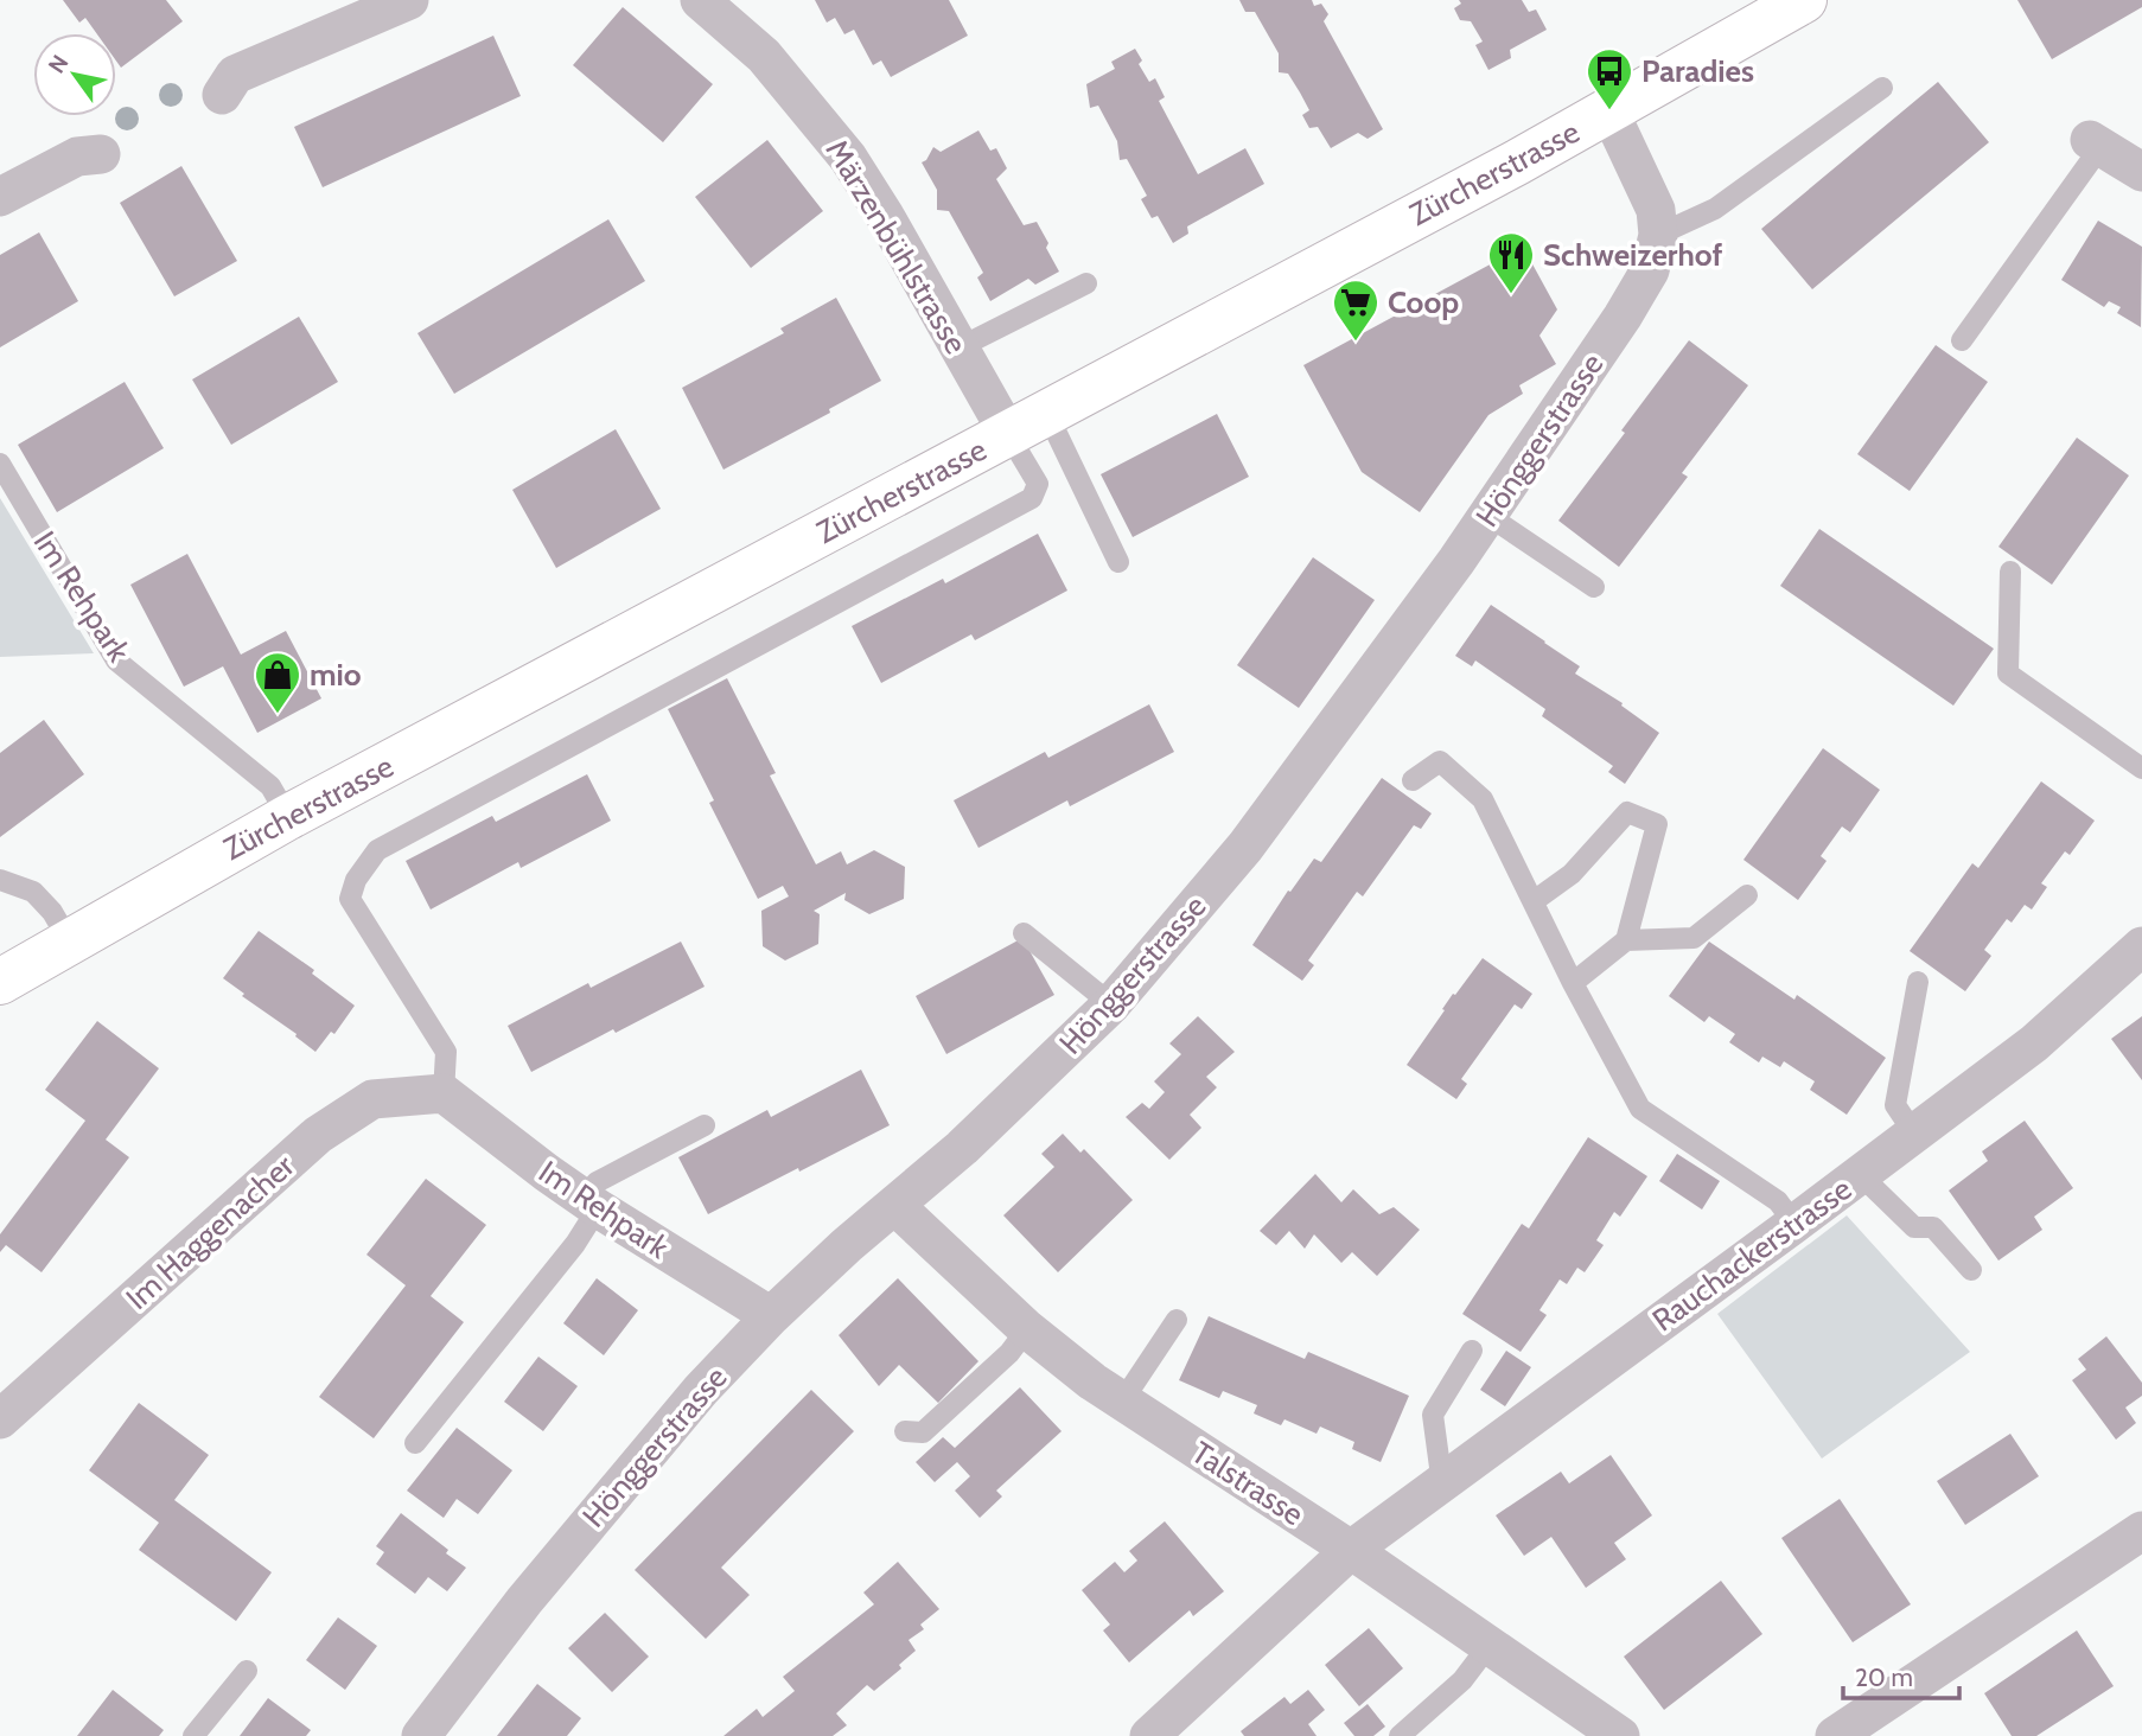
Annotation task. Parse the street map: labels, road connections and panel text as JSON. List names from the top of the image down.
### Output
{
  "streets": {
    "main road": ["Zürcherstrasse"],
    "street": [
      "Märzenbühlstrasse",
      "Hönggerstrasse",
      "Im Rehpark",
      "Im Haggenacher",
      "Rauchackerstrasse",
      "Talstrasse"
    ]
  },
  "crossings": [
    ["Zürcherstrasse", "Märzenbühlstrasse"],
    ["Zürcherstrasse", "Hönggerstrasse"],
    ["Zürcherstrasse", "Im Rehpark"],
    ["Hönggerstrasse", "Im Rehpark"],
    ["Hönggerstrasse", "Talstrasse"],
    ["Im Rehpark", "Im Haggenacher"],
    ["Rauchackerstrasse", "Talstrasse"]
  ],
  "places": {
    "bus stop": ["Paradies"],
    "restaurant": ["Schweizerhof"],
    "supermarket": ["Coop"],
    "shop": ["mio"]
  },
  "scale_bar": "20 m",
  "north": "top left"
}
